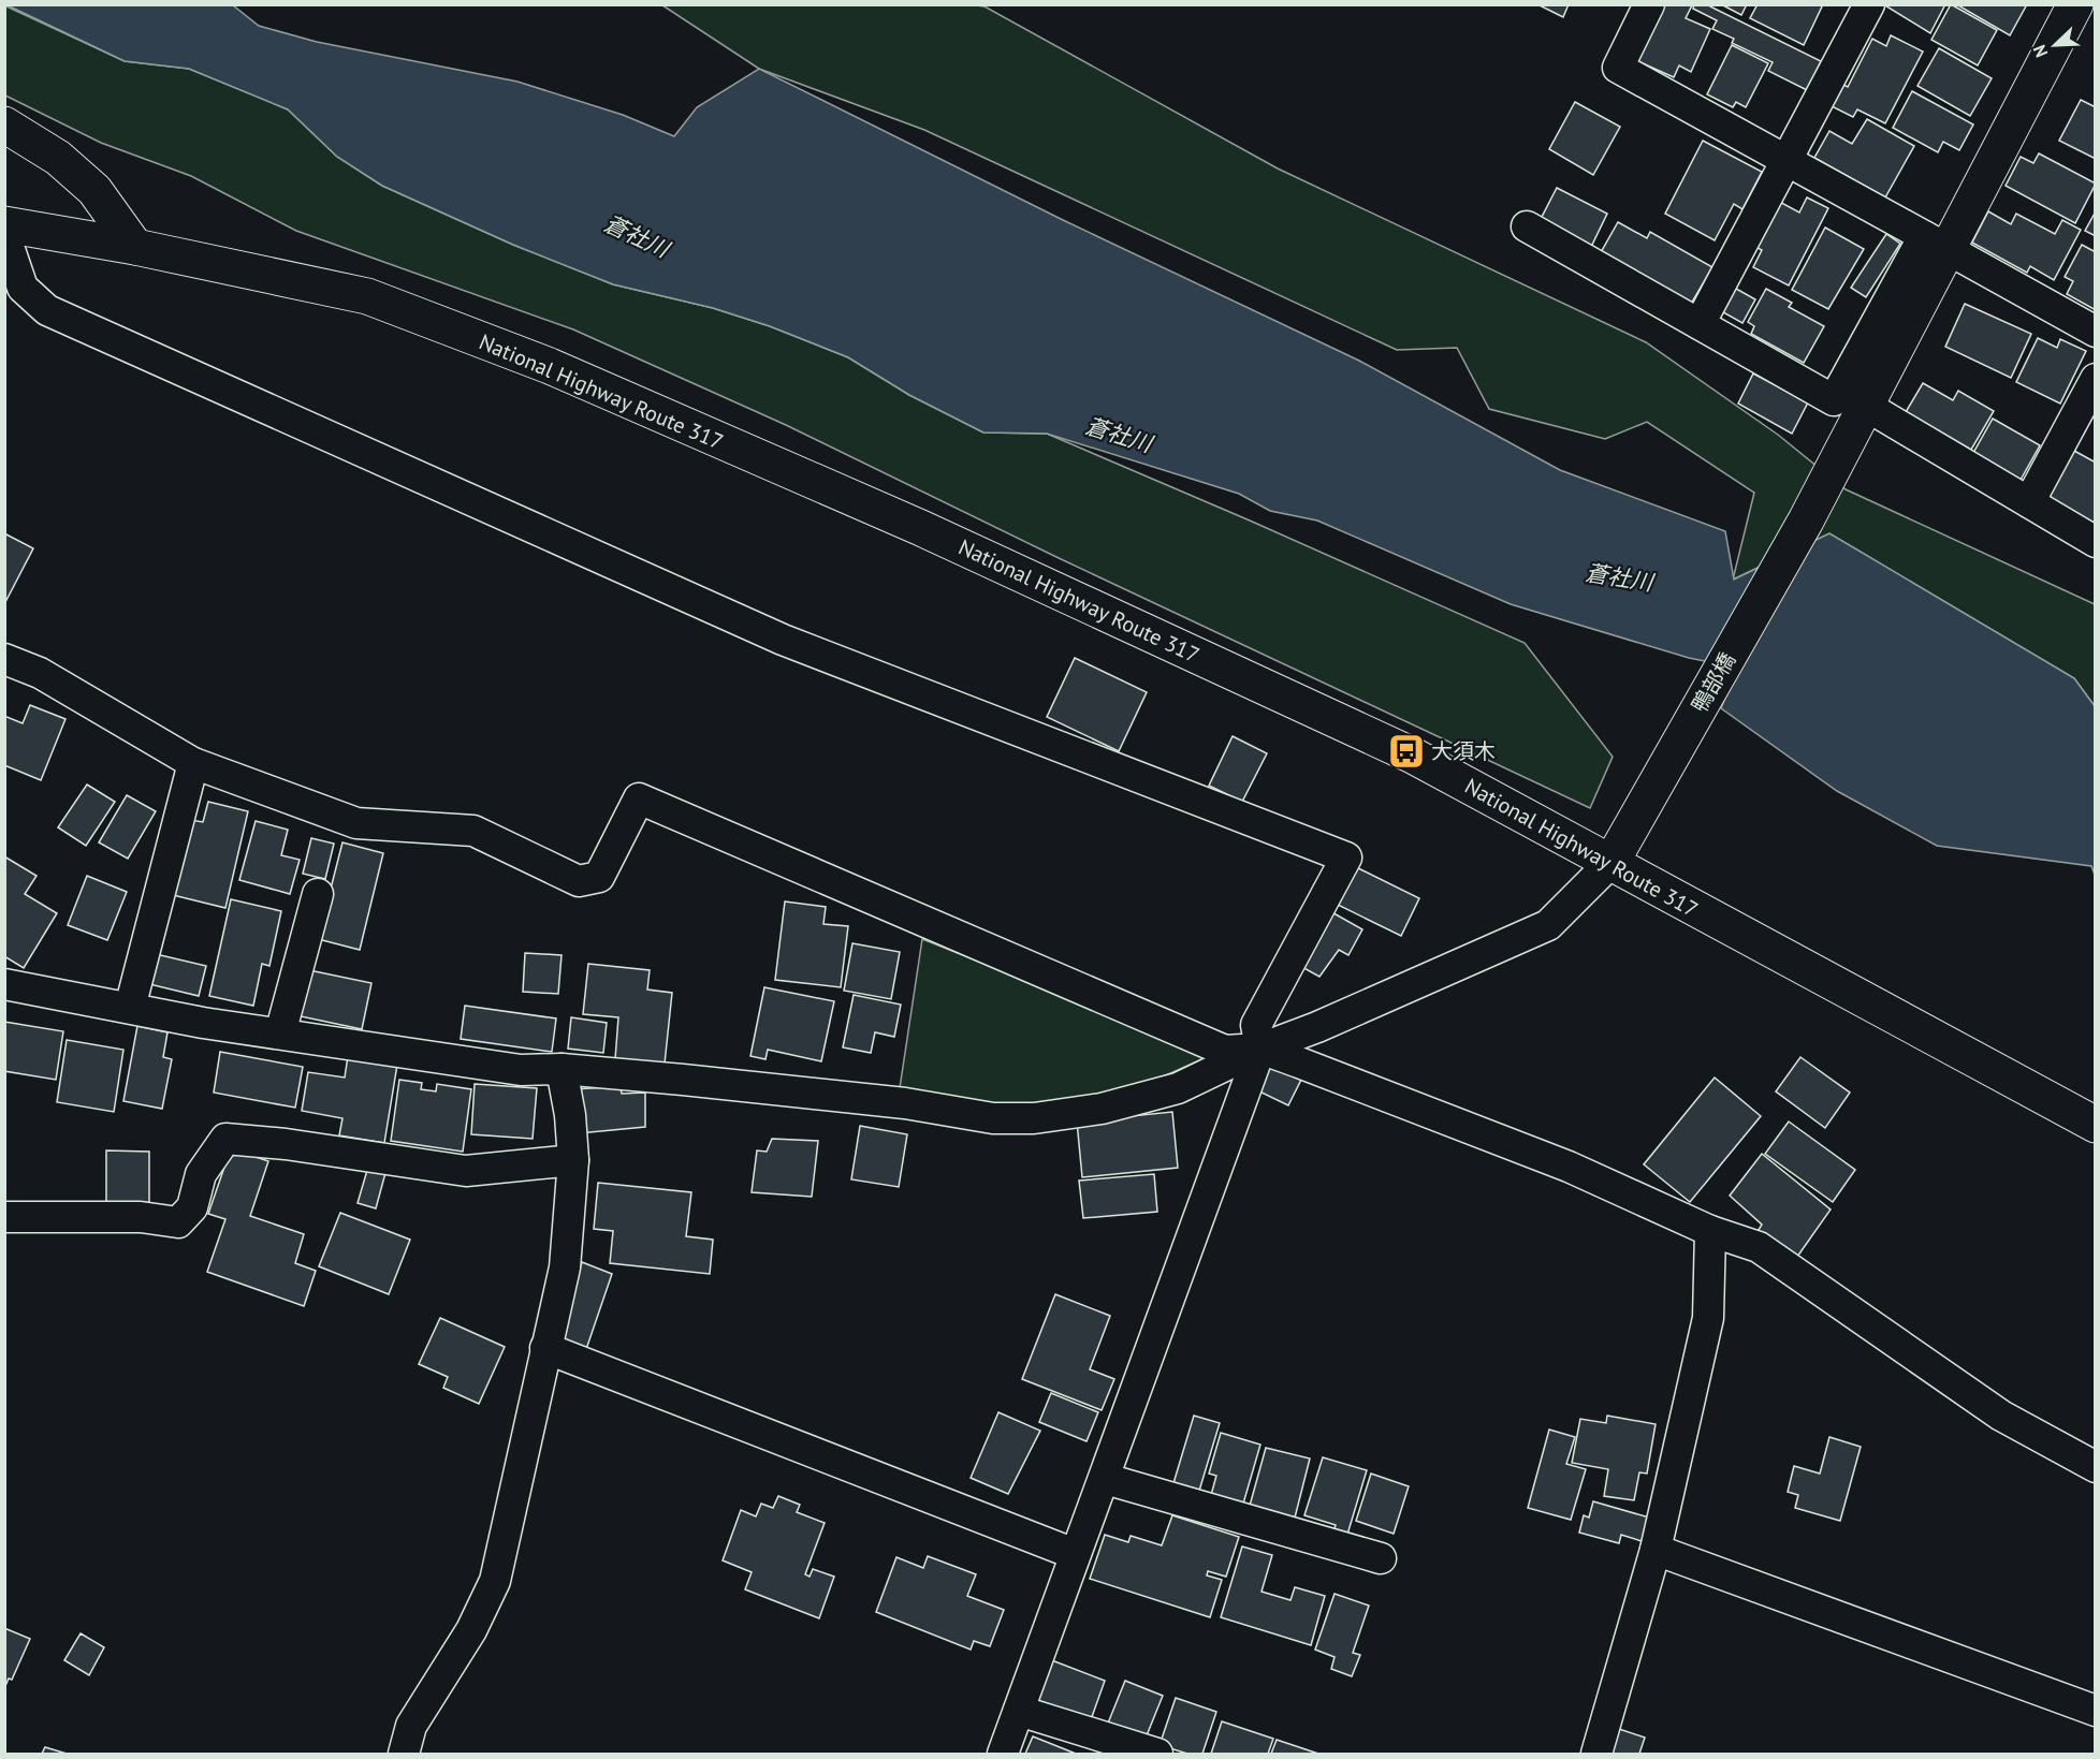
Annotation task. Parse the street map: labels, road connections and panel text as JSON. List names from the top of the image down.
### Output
{
  "streets": {
    "main road": ["National Highway Route 317", "鴨部橋"]
  },
  "crossings": [
    ["National Highway Route 317", "鴨部橋"]
  ],
  "water": ["蒼社川"],
  "places": {
    "bus stop": ["大須木"]
  },
  "north": "bottom left"
}
